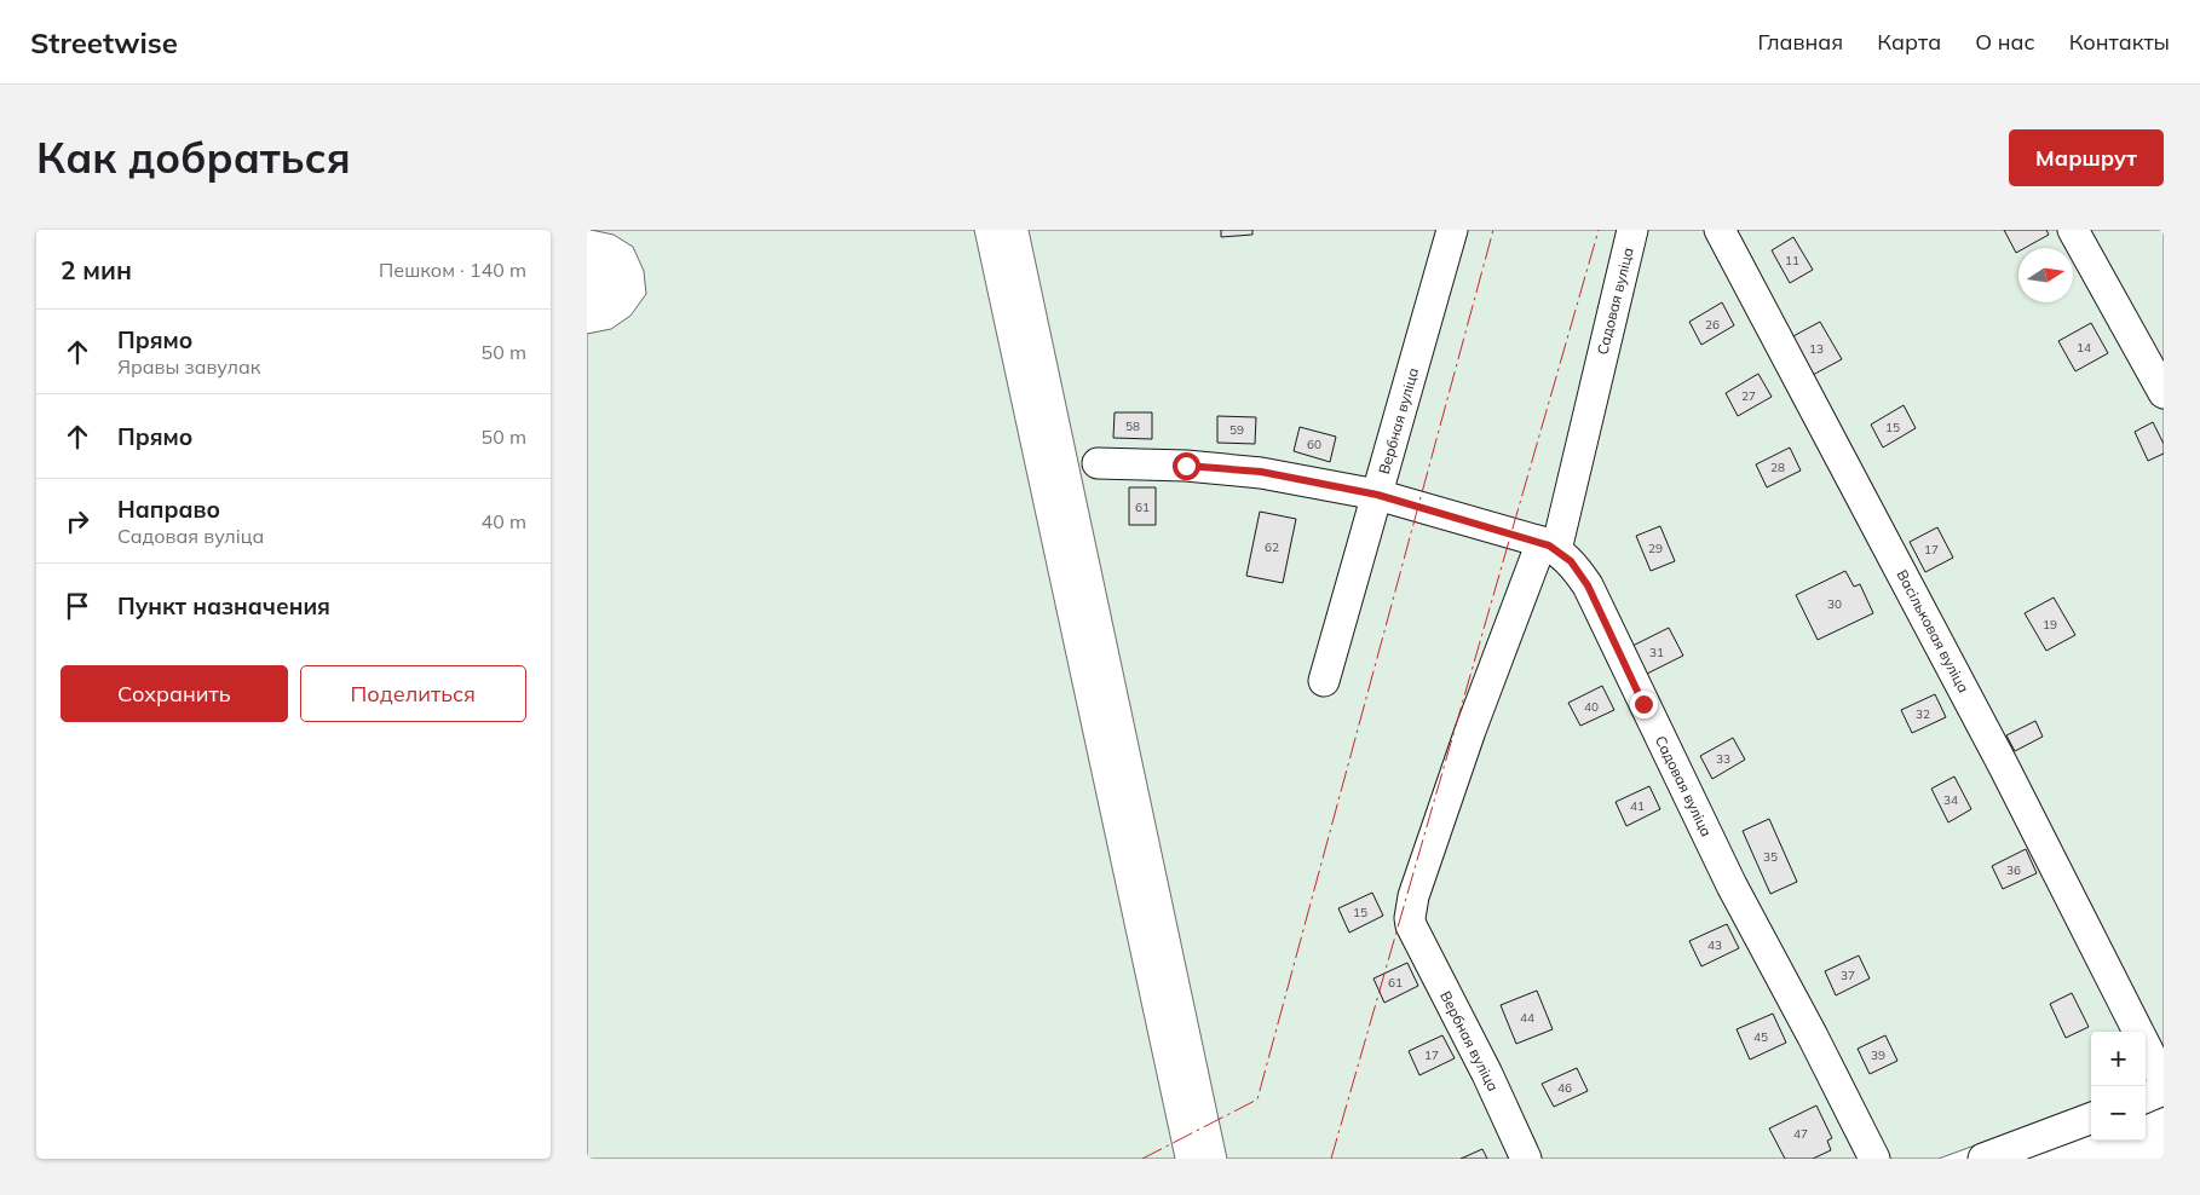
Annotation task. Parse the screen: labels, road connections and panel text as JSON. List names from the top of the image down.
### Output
{
  "streets": {
    "street": ["Садовая вуліца", "Вербная вуліца", "Васільковая вуліца"]
  },
  "crossings": [
    ["Садовая вуліца", "Вербная вуліца"]
  ],
  "house_numbers": [
    "11",
    "26",
    "14",
    "13",
    "27",
    "58",
    "15",
    "59",
    "60",
    "28",
    "61",
    "62",
    "29",
    "17",
    "30",
    "19",
    "31",
    "40",
    "32",
    "33",
    "34",
    "41",
    "35",
    "36",
    "15",
    "43",
    "37",
    "61",
    "44",
    "45",
    "17",
    "39",
    "46",
    "47"
  ],
  "north": "right",
  "page": {
    "header": "Streetwise",
    "nav": [
      "Главная",
      "Карта",
      "О нас",
      "Контакты"
    ],
    "buttons": [
      "Маршрут",
      ["Сохранить", "Поделиться"]
    ],
    "title": "Как добраться",
    "heading": ["2 мин", "Пешком · 140 m"],
    "list": [
      ["Прямо", "Яравы завулак", "50 m"],
      ["Прямо", "50 m"],
      ["Направо", "Садовая вуліца", "40 m"],
      "Пункт назначения"
    ],
    "map_buttons": ["+", "−"]
  }
}
